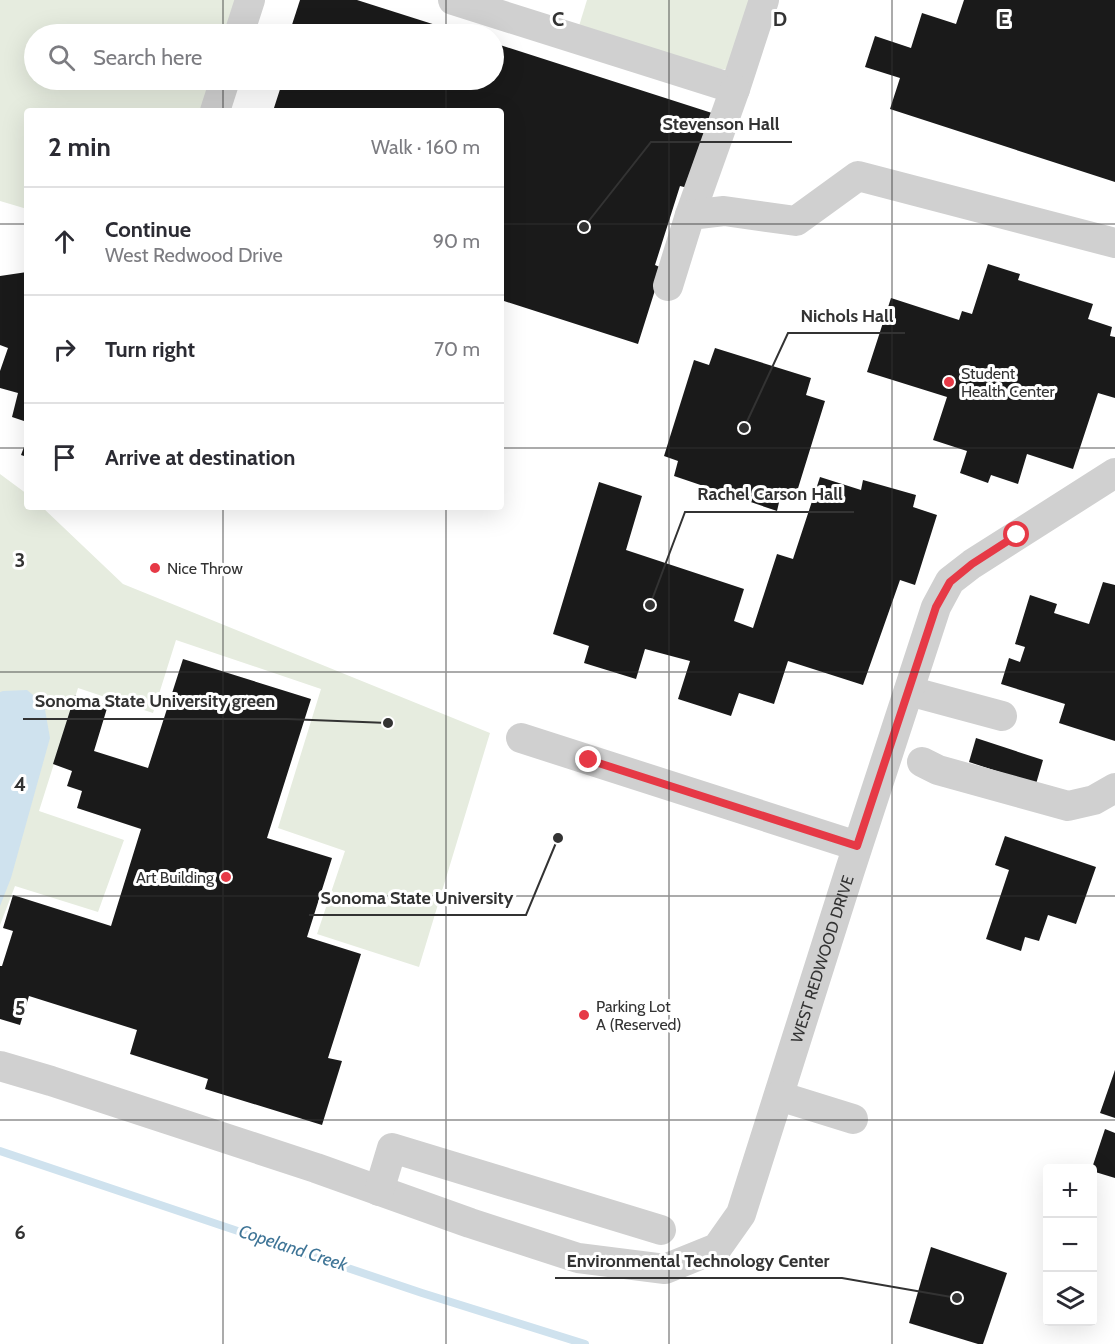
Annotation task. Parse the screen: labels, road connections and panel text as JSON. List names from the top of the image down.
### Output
{
  "streets": {
    "street": ["WEST REDWOOD DRIVE"]
  },
  "water": ["Copeland Creek"],
  "places": [
    "Stevenson Hall",
    "Student Health Center",
    "Nichols Hall",
    "Nice Throw",
    "Rachel Carson Hall",
    "Sonoma State University green",
    "Sonoma State University",
    "Art Building",
    "Parking Lot A (Reserved)",
    "Environmental Technology Center"
  ],
  "page": {
    "search": "Search here",
    "heading": ["2 min", "Walk · 160 m"],
    "list": [
      ["Continue", "West Redwood Drive", "90 m"],
      ["Turn right", "70 m"],
      "Arrive at destination"
    ],
    "map_buttons": ["+", "−"]
  },
  "grid": {
    "columns": ["C", "D", "E"],
    "rows": [
      "3",
      "4",
      "5",
      "6"
    ]
  }
}
